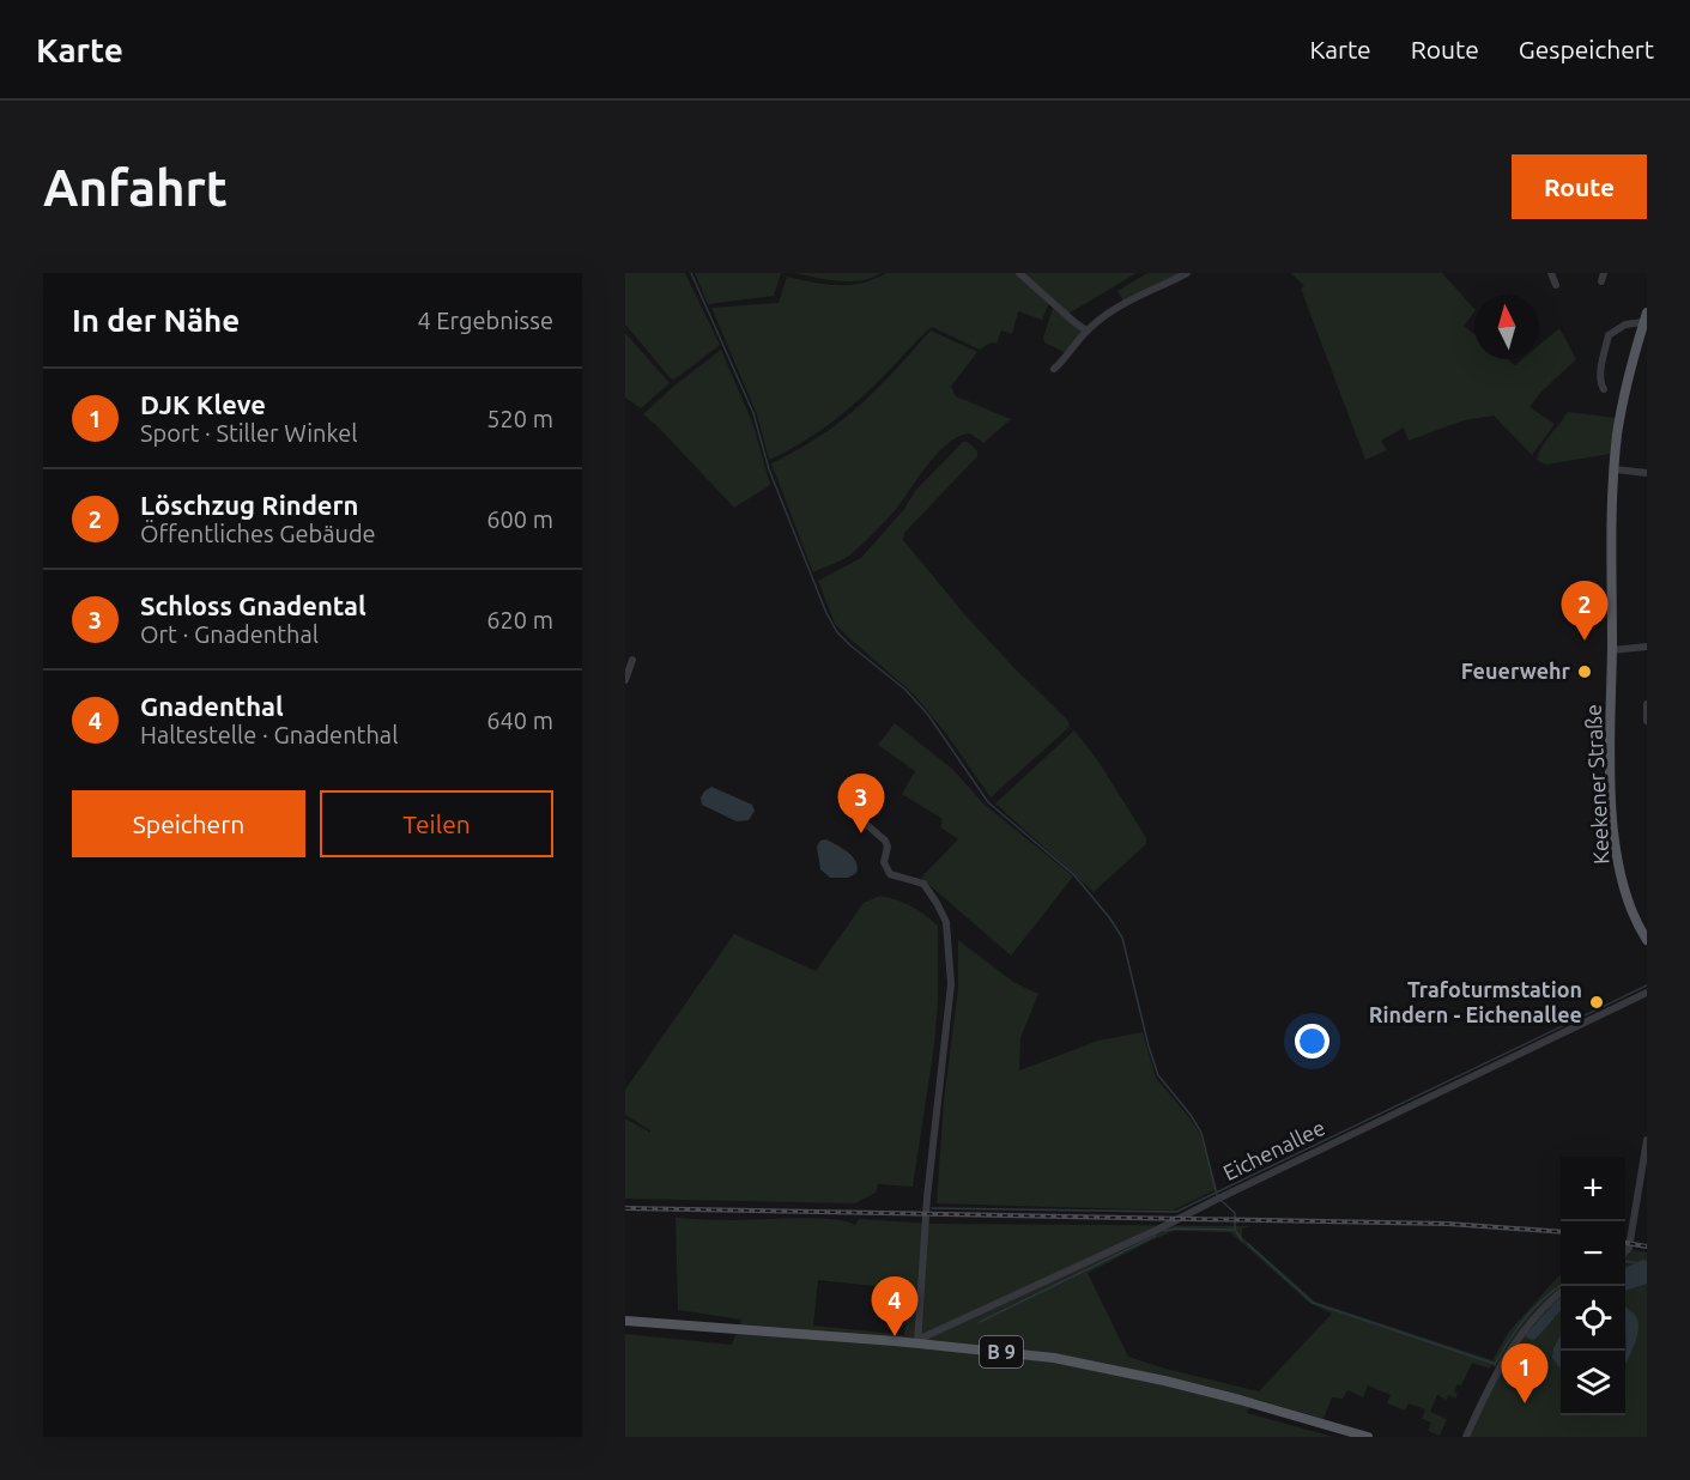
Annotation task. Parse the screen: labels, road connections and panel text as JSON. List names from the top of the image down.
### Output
{
  "streets": {
    "main road": ["Keekener Straße", "B 9"],
    "street": ["Eichenallee"]
  },
  "crossings": [
    ["Eichenallee", "B 9"]
  ],
  "places": ["Feuerwehr", "Trafoturmstation Rindern - Eichenallee"],
  "north": "top",
  "page": {
    "header": "Karte",
    "nav": ["Karte", "Route", "Gespeichert"],
    "buttons": [
      "Route",
      ["Speichern", "Teilen"]
    ],
    "title": "Anfahrt",
    "heading": ["In der Nähe", "4 Ergebnisse"],
    "list": [
      {
        "mark": "1",
        "name": "DJK Kleve",
        "note": "Sport · Stiller Winkel",
        "value": "520 m"
      },
      {
        "mark": "2",
        "name": "Löschzug Rindern",
        "note": "Öffentliches Gebäude",
        "value": "600 m"
      },
      {
        "mark": "3",
        "name": "Schloss Gnadental",
        "note": "Ort · Gnadenthal",
        "value": "620 m"
      },
      {
        "mark": "4",
        "name": "Gnadenthal",
        "note": "Haltestelle · Gnadenthal",
        "value": "640 m"
      }
    ],
    "pins": [
      "2",
      "3",
      "4",
      "1"
    ],
    "map_buttons": ["+", "−"]
  }
}
